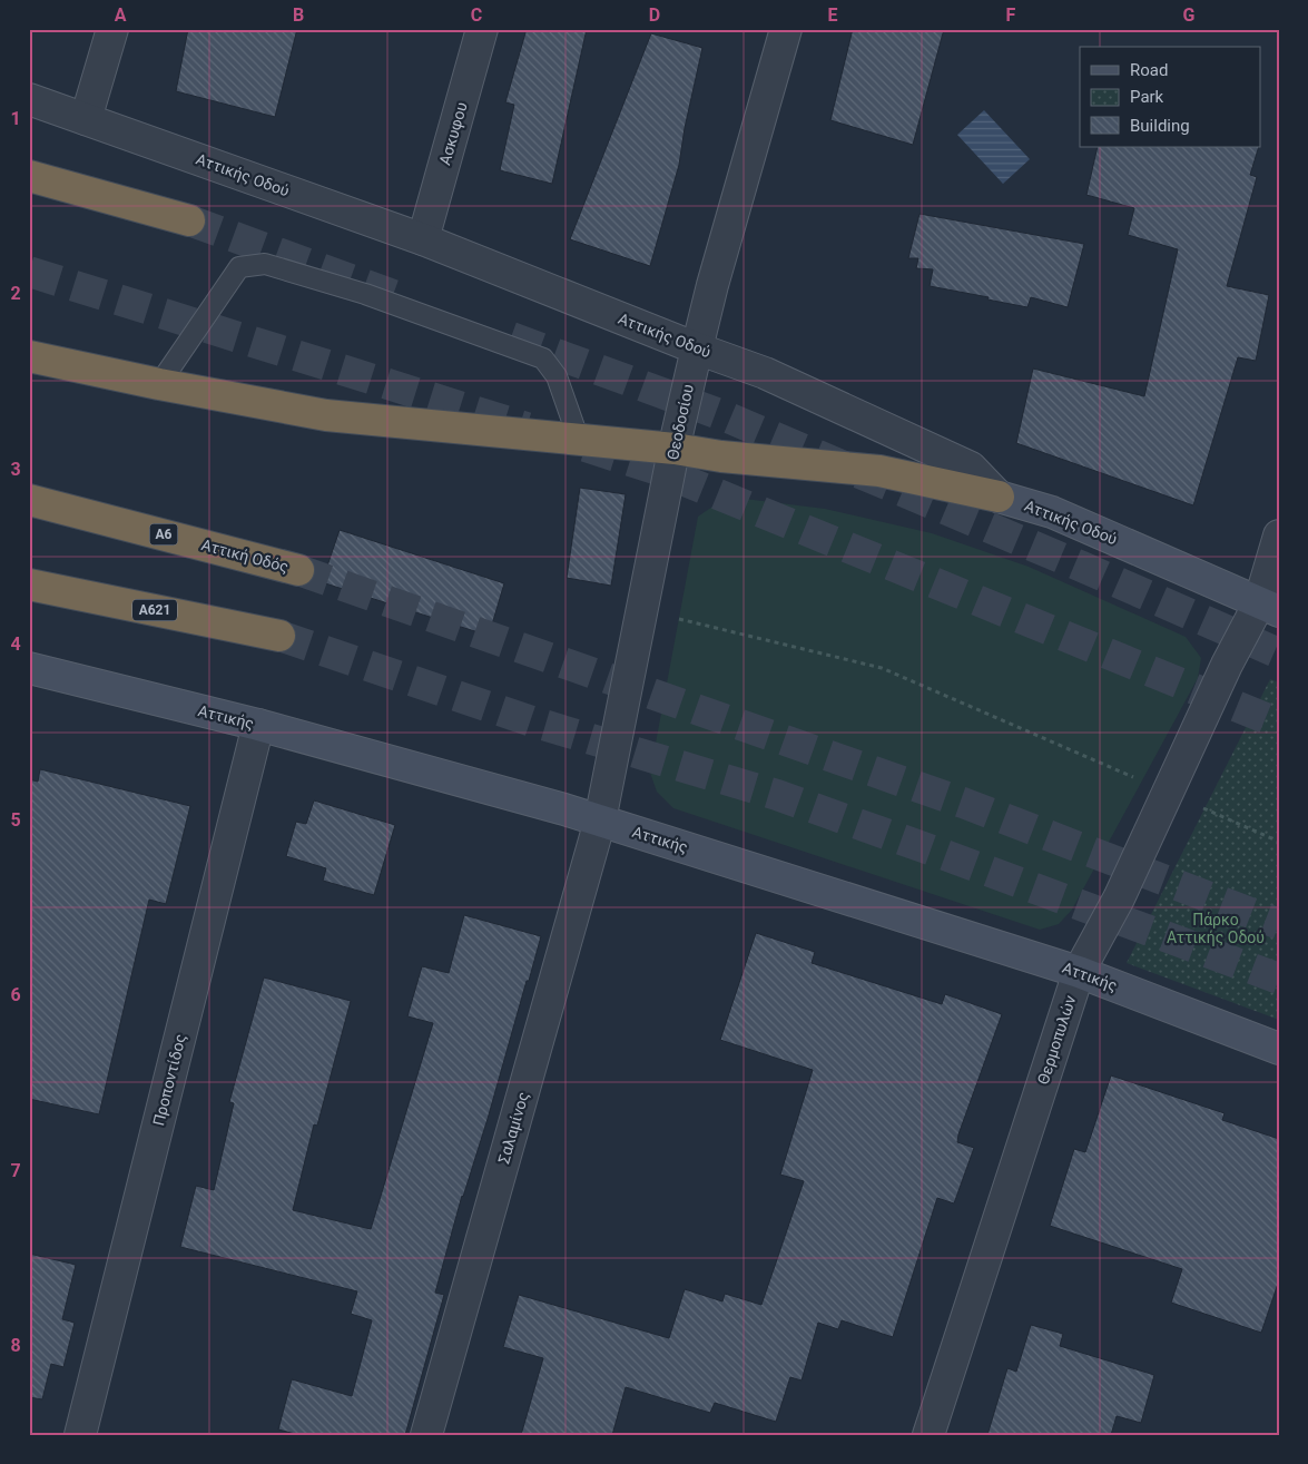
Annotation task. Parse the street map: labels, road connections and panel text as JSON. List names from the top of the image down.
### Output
{
  "streets": {
    "highway": ["Α6", "Αττική Οδός", "Α621"],
    "main road": ["Αττικής Οδού", "Αττικής"],
    "street": [
      "Ασκυφου",
      "Θεοδοσίου",
      "Θερμοπυλών",
      "Προποντίδος",
      "Σαλαμίνος"
    ]
  },
  "crossings": [
    ["Ασκυφου", "Αττικής Οδού"],
    ["Αττικής Οδού", "Θεοδοσίου"],
    ["Αττικής Οδού", "Θερμοπυλών"],
    ["Θεοδοσίου", "Αττικής"],
    ["Θεοδοσίου", "Σαλαμίνος"],
    ["Αττικής", "Θερμοπυλών"],
    ["Αττικής", "Προποντίδος"],
    ["Αττικής", "Σαλαμίνος"]
  ],
  "parks": ["Πάρκο Αττικής Οδού"],
  "legend": ["Road", "Park", "Building"],
  "grid": {
    "columns": [
      "A",
      "B",
      "C",
      "D",
      "E",
      "F",
      "G"
    ],
    "rows": [
      "1",
      "2",
      "3",
      "4",
      "5",
      "6",
      "7",
      "8"
    ]
  }
}
